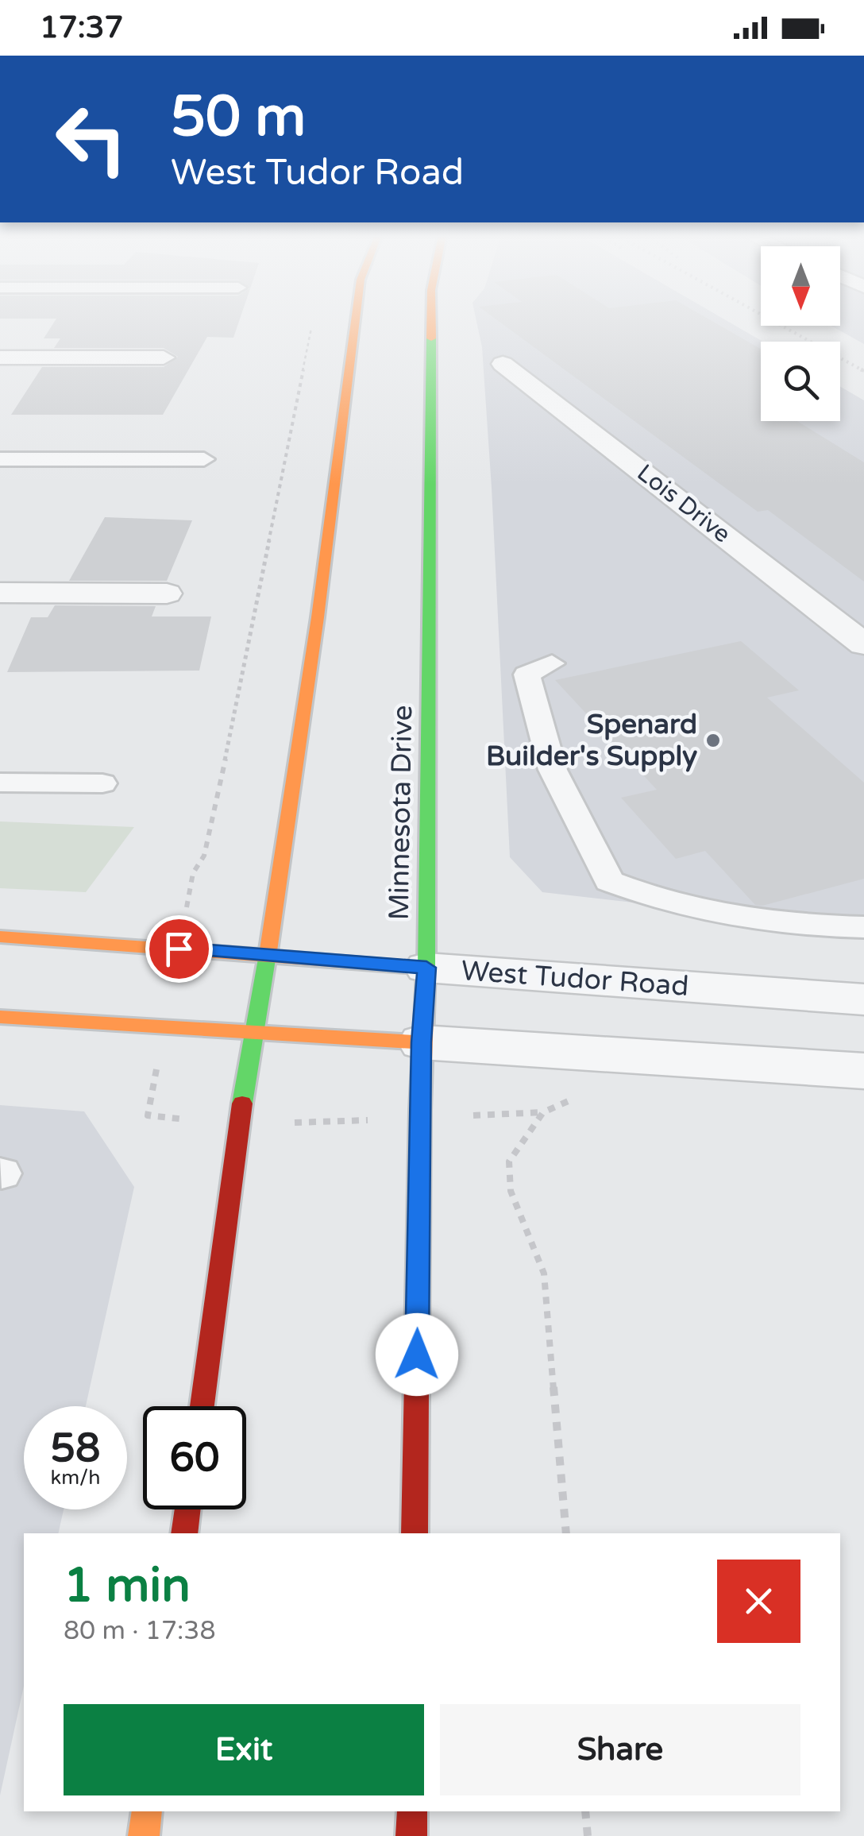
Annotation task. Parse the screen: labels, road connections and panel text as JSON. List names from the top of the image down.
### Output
{
  "streets": {
    "main road": ["Minnesota Drive", "West Tudor Road"],
    "street": ["Lois Drive"]
  },
  "crossings": [
    ["Minnesota Drive", "West Tudor Road"]
  ],
  "places": ["Spenard Builder's Supply"],
  "north": "bottom",
  "page": {
    "status": "17:37",
    "turn": ["50 m", "West Tudor Road"],
    "speed": "58 km/h",
    "limit": "60",
    "heading": ["1 min", "80 m · 17:38"],
    "buttons": ["Exit", "Share"]
  }
}
